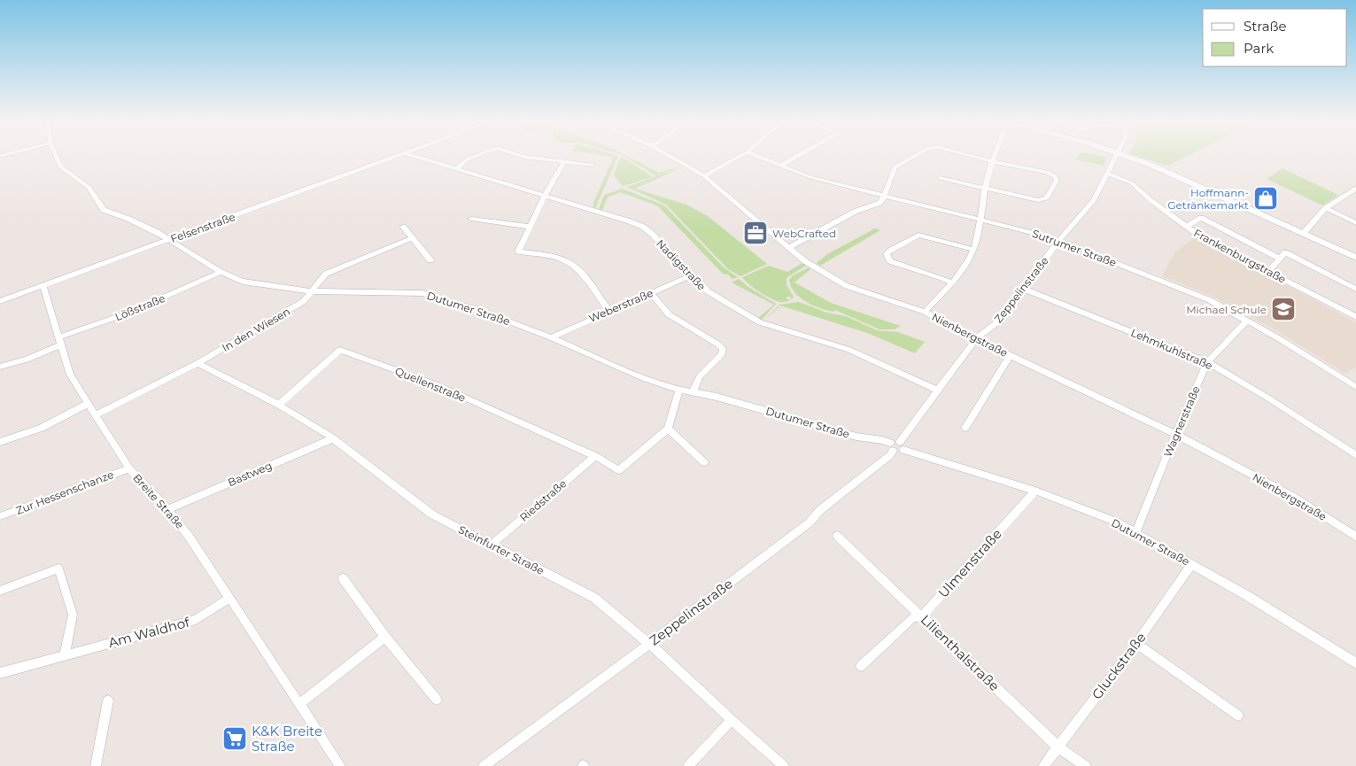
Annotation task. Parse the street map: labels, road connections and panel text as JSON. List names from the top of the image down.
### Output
{
  "streets": {
    "street": [
      "Felsenstraße",
      "Sutrumer Straße",
      "Frankenburgstraße",
      "Nadigstraße",
      "Zeppelinstraße",
      "Weberstraße",
      "Lößstraße",
      "Dutumer Straße",
      "In den Wiesen",
      "Nienbergstraße",
      "Lehmkuhlstraße",
      "Quellenstraße",
      "Wagnerstraße",
      "Bastweg",
      "Zur Hessenschanze",
      "Riedstraße",
      "Breite Straße",
      "Steinfurter Straße",
      "Ulmenstraße",
      "Am Waldhof",
      "Lilienthalstraße",
      "Gluckstraße"
    ]
  },
  "crossings": [
    ["Felsenstraße", "Dutumer Straße"],
    ["Felsenstraße", "Breite Straße"],
    ["Sutrumer Straße", "Zeppelinstraße"],
    ["Sutrumer Straße", "Wagnerstraße"],
    ["Frankenburgstraße", "Zeppelinstraße"],
    ["Nadigstraße", "Zeppelinstraße"],
    ["Nadigstraße", "Weberstraße"],
    ["Zeppelinstraße", "Dutumer Straße"],
    ["Zeppelinstraße", "Nienbergstraße"],
    ["Zeppelinstraße", "Lehmkuhlstraße"],
    ["Zeppelinstraße", "Steinfurter Straße"],
    ["Weberstraße", "Dutumer Straße"],
    ["Lößstraße", "Dutumer Straße"],
    ["Lößstraße", "Breite Straße"],
    ["Dutumer Straße", "In den Wiesen"],
    ["Dutumer Straße", "Wagnerstraße"],
    ["Dutumer Straße", "Ulmenstraße"],
    ["Dutumer Straße", "Gluckstraße"],
    ["In den Wiesen", "Breite Straße"],
    ["In den Wiesen", "Steinfurter Straße"],
    ["Nienbergstraße", "Wagnerstraße"],
    ["Lehmkuhlstraße", "Wagnerstraße"],
    ["Quellenstraße", "Riedstraße"],
    ["Quellenstraße", "Steinfurter Straße"],
    ["Bastweg", "Breite Straße"],
    ["Bastweg", "Steinfurter Straße"],
    ["Zur Hessenschanze", "Breite Straße"],
    ["Riedstraße", "Steinfurter Straße"],
    ["Breite Straße", "Am Waldhof"],
    ["Ulmenstraße", "Lilienthalstraße"],
    ["Lilienthalstraße", "Gluckstraße"]
  ],
  "places": {
    "shop": ["Hoffmann- Getränkemarkt"],
    "office": ["WebCrafted"],
    "school or university": ["Michael Schule"],
    "supermarket": ["K&K Breite Straße"]
  },
  "legend": ["Straße", "Park"]
}
